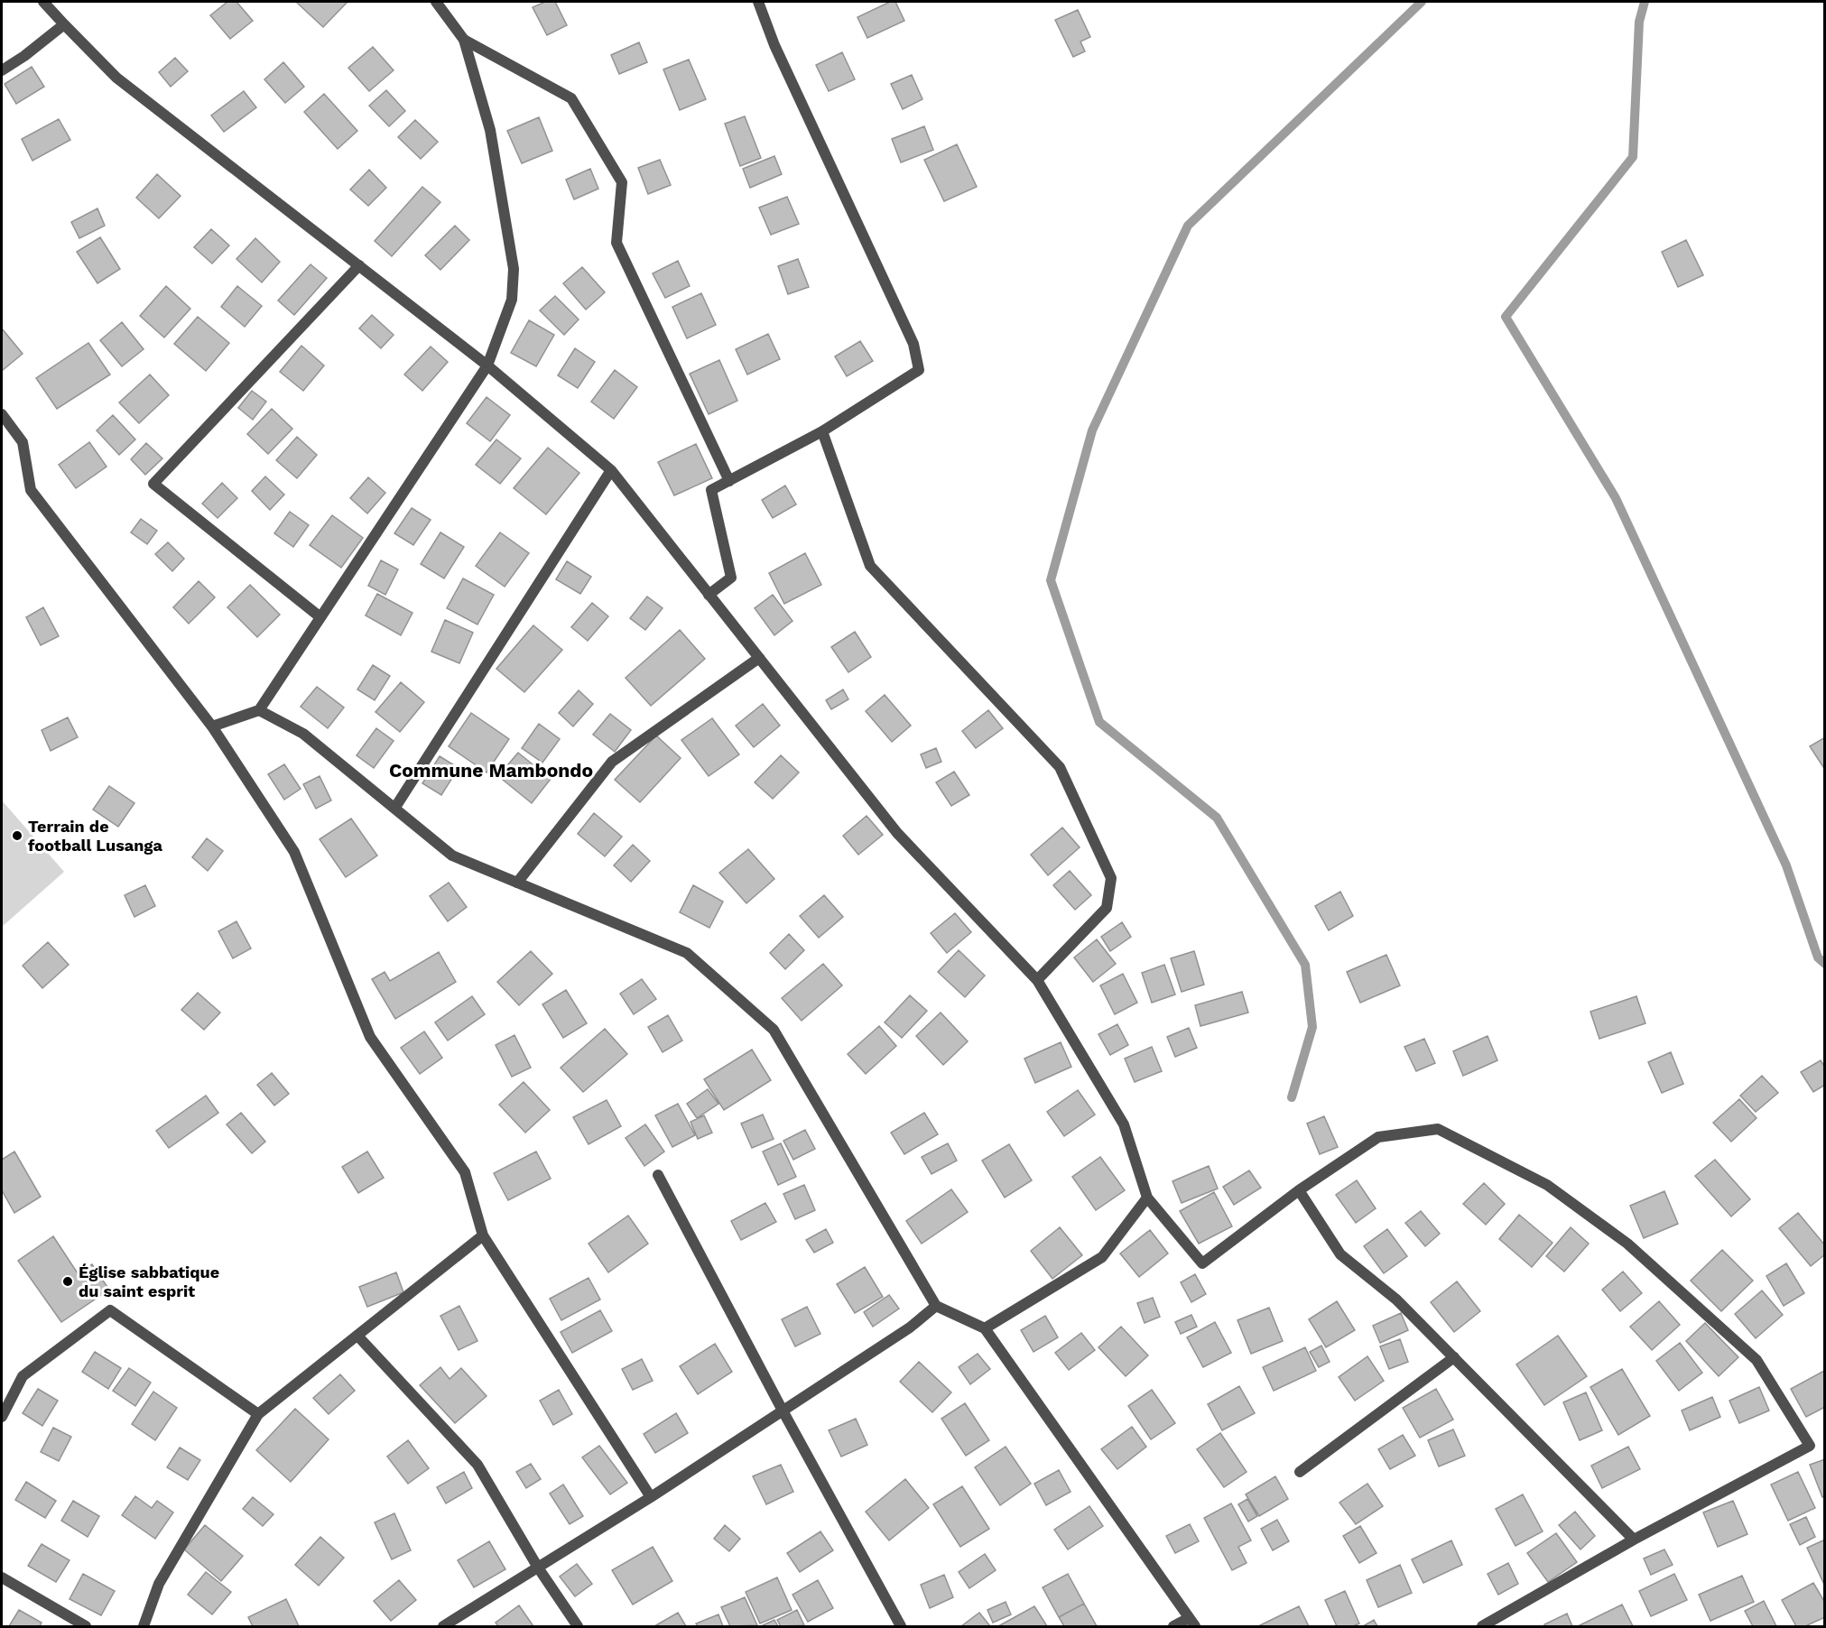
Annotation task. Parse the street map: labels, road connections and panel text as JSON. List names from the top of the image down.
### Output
{
  "districts": ["Commune Mambondo"],
  "places": ["Terrain de football Lusanga", "Église sabbatique du saint esprit"]
}
